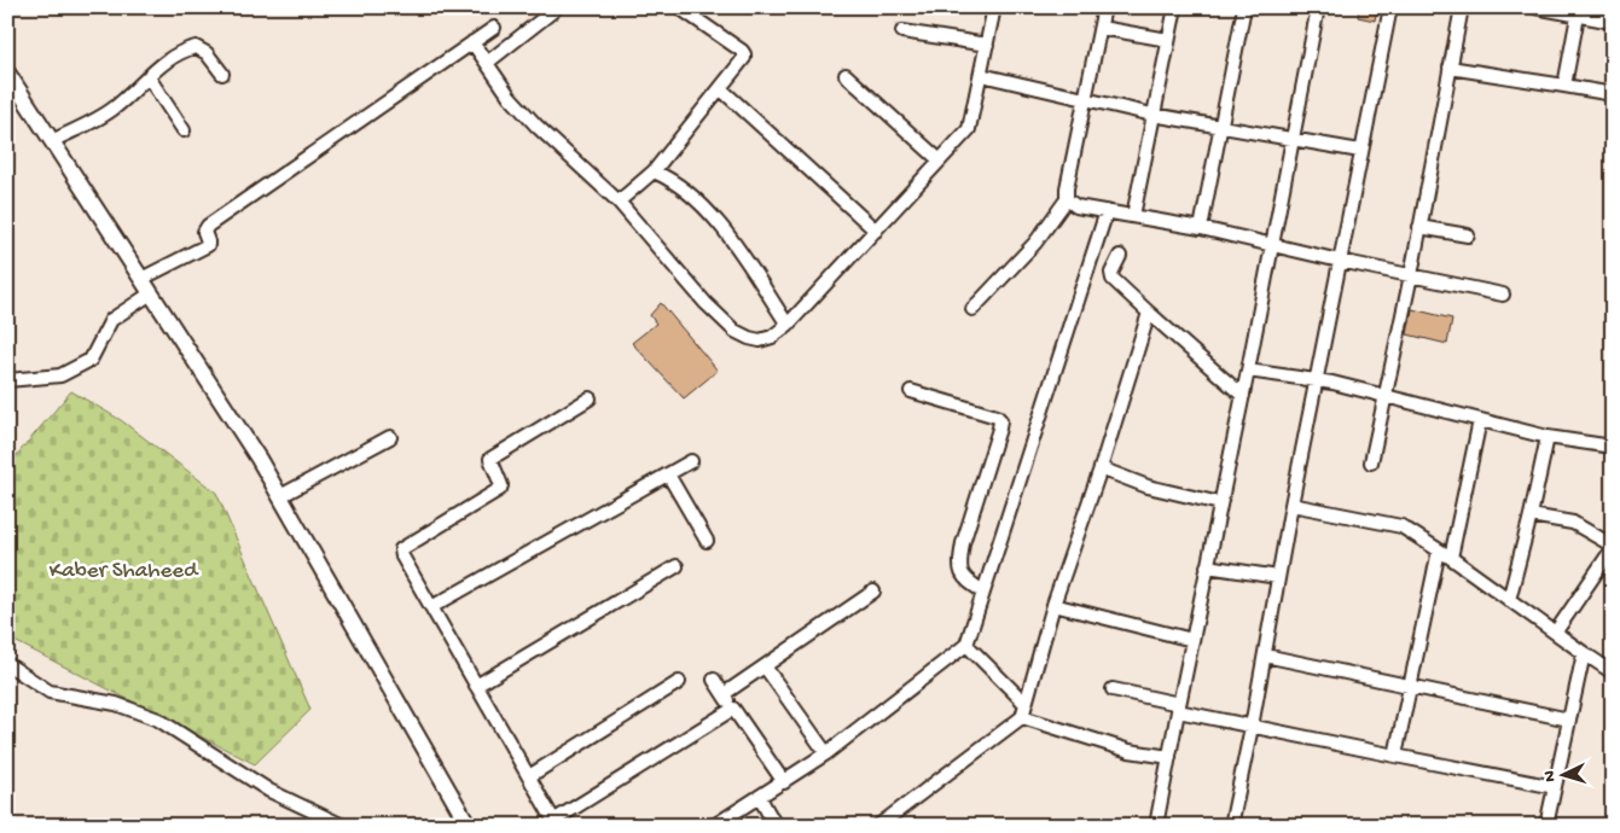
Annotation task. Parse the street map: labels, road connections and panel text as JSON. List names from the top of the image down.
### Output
{
  "parks": ["Kaber Shaheed"],
  "north": "left"
}
